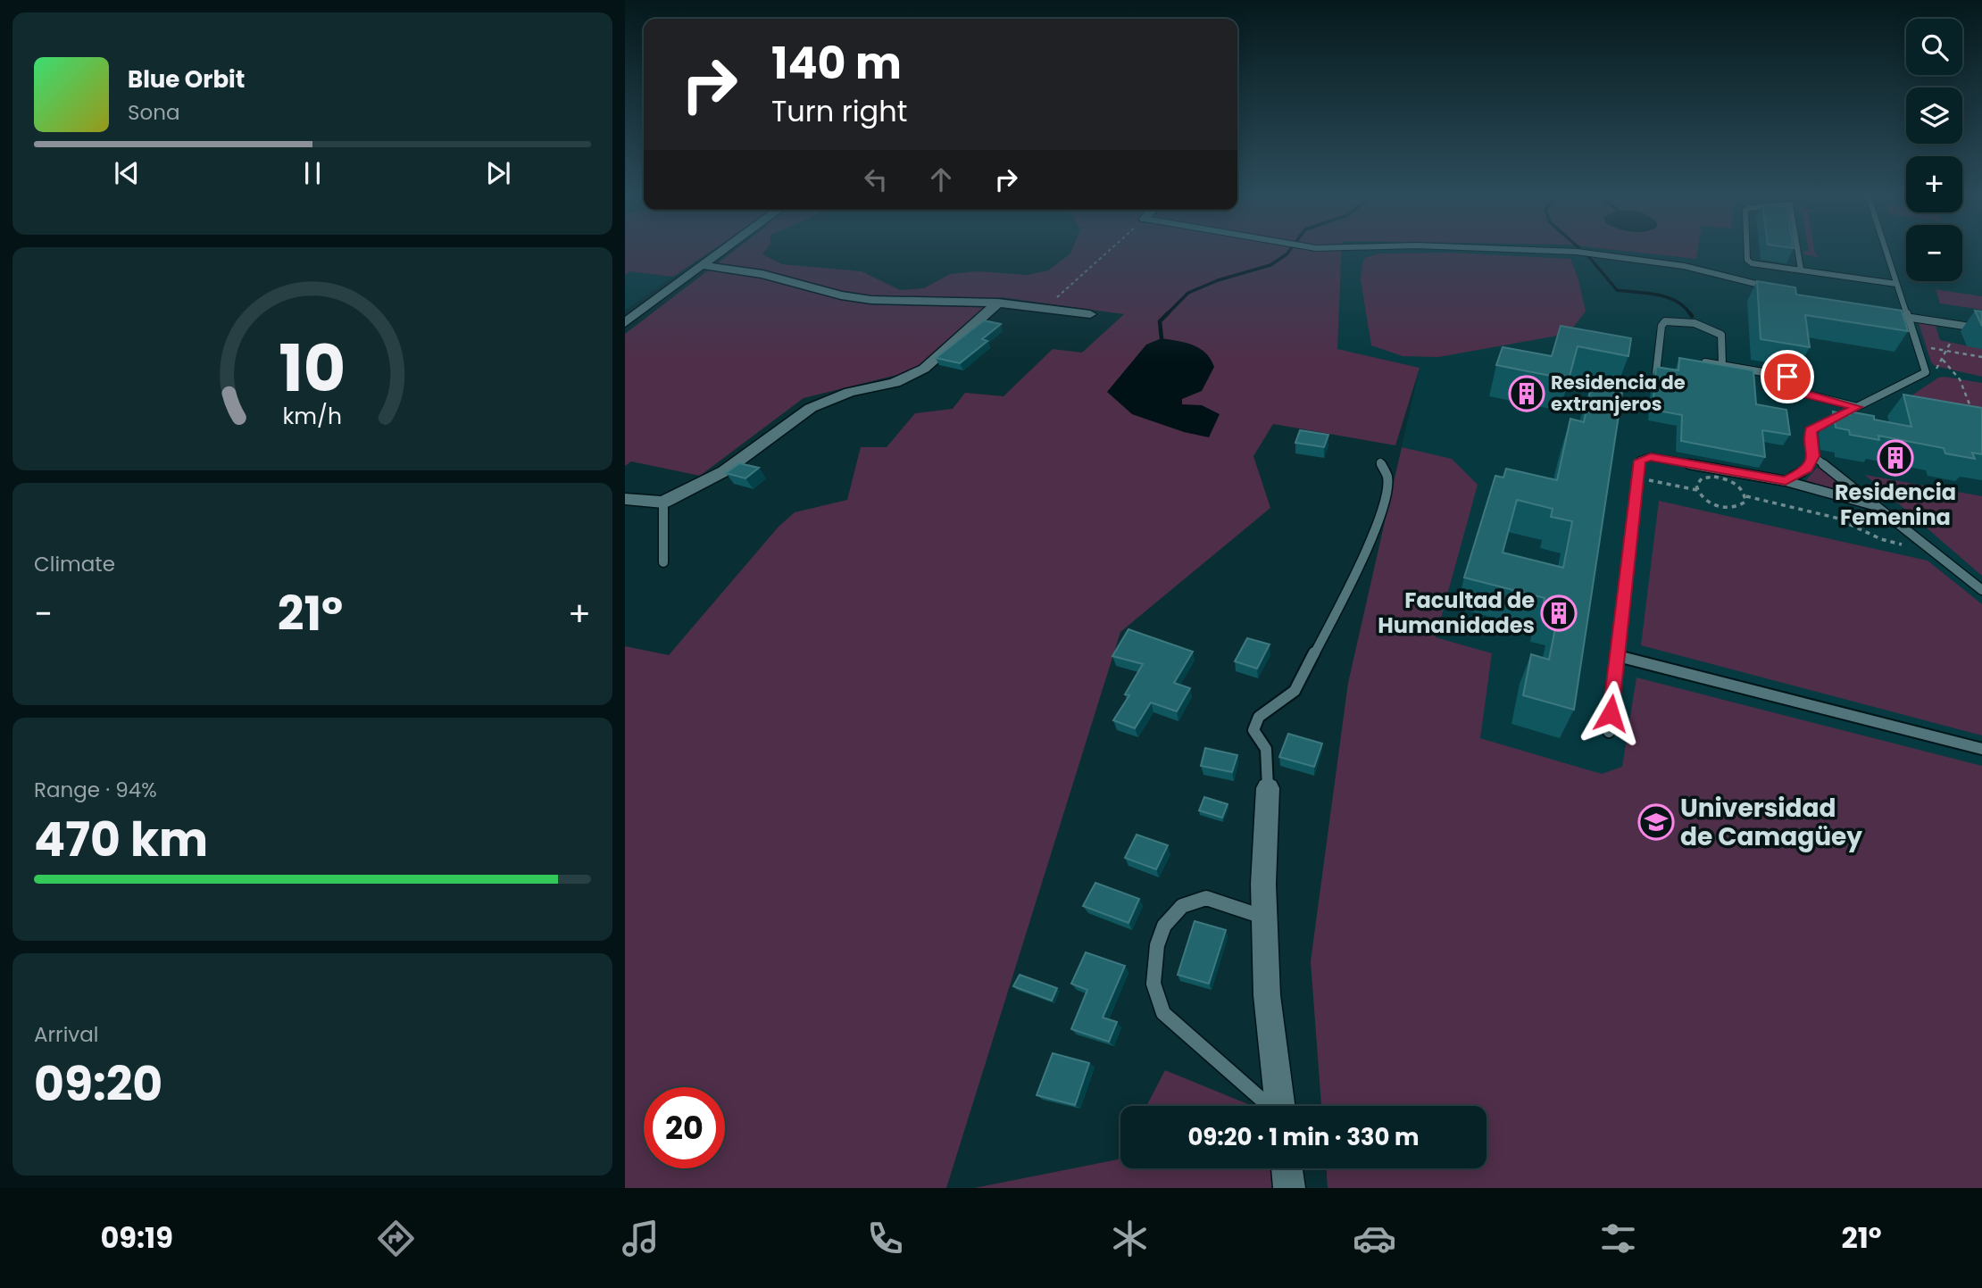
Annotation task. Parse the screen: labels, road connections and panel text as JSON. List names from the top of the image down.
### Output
{
  "places": {
    "building": ["Residencia de extranjeros", "Residencia Femenina", "Facultad de Humanidades"],
    "school or university": ["Universidad de Camagüey"]
  },
  "page": {
    "map_buttons": ["+", "−"],
    "turn": ["140 m", "Turn right"],
    "song": ["Blue Orbit", "Sona"],
    "tile": [
      "Climate",
      ["Range · 94%", "470 km"],
      ["Arrival", "09:20"]
    ],
    "heat": ["−", "21°", "+"],
    "limit": "20",
    "trip": "09:20 · 1 min · 330 m",
    "tabs": ["09:19", "21°"],
    "gauge": ["10", "km/h"]
  }
}
